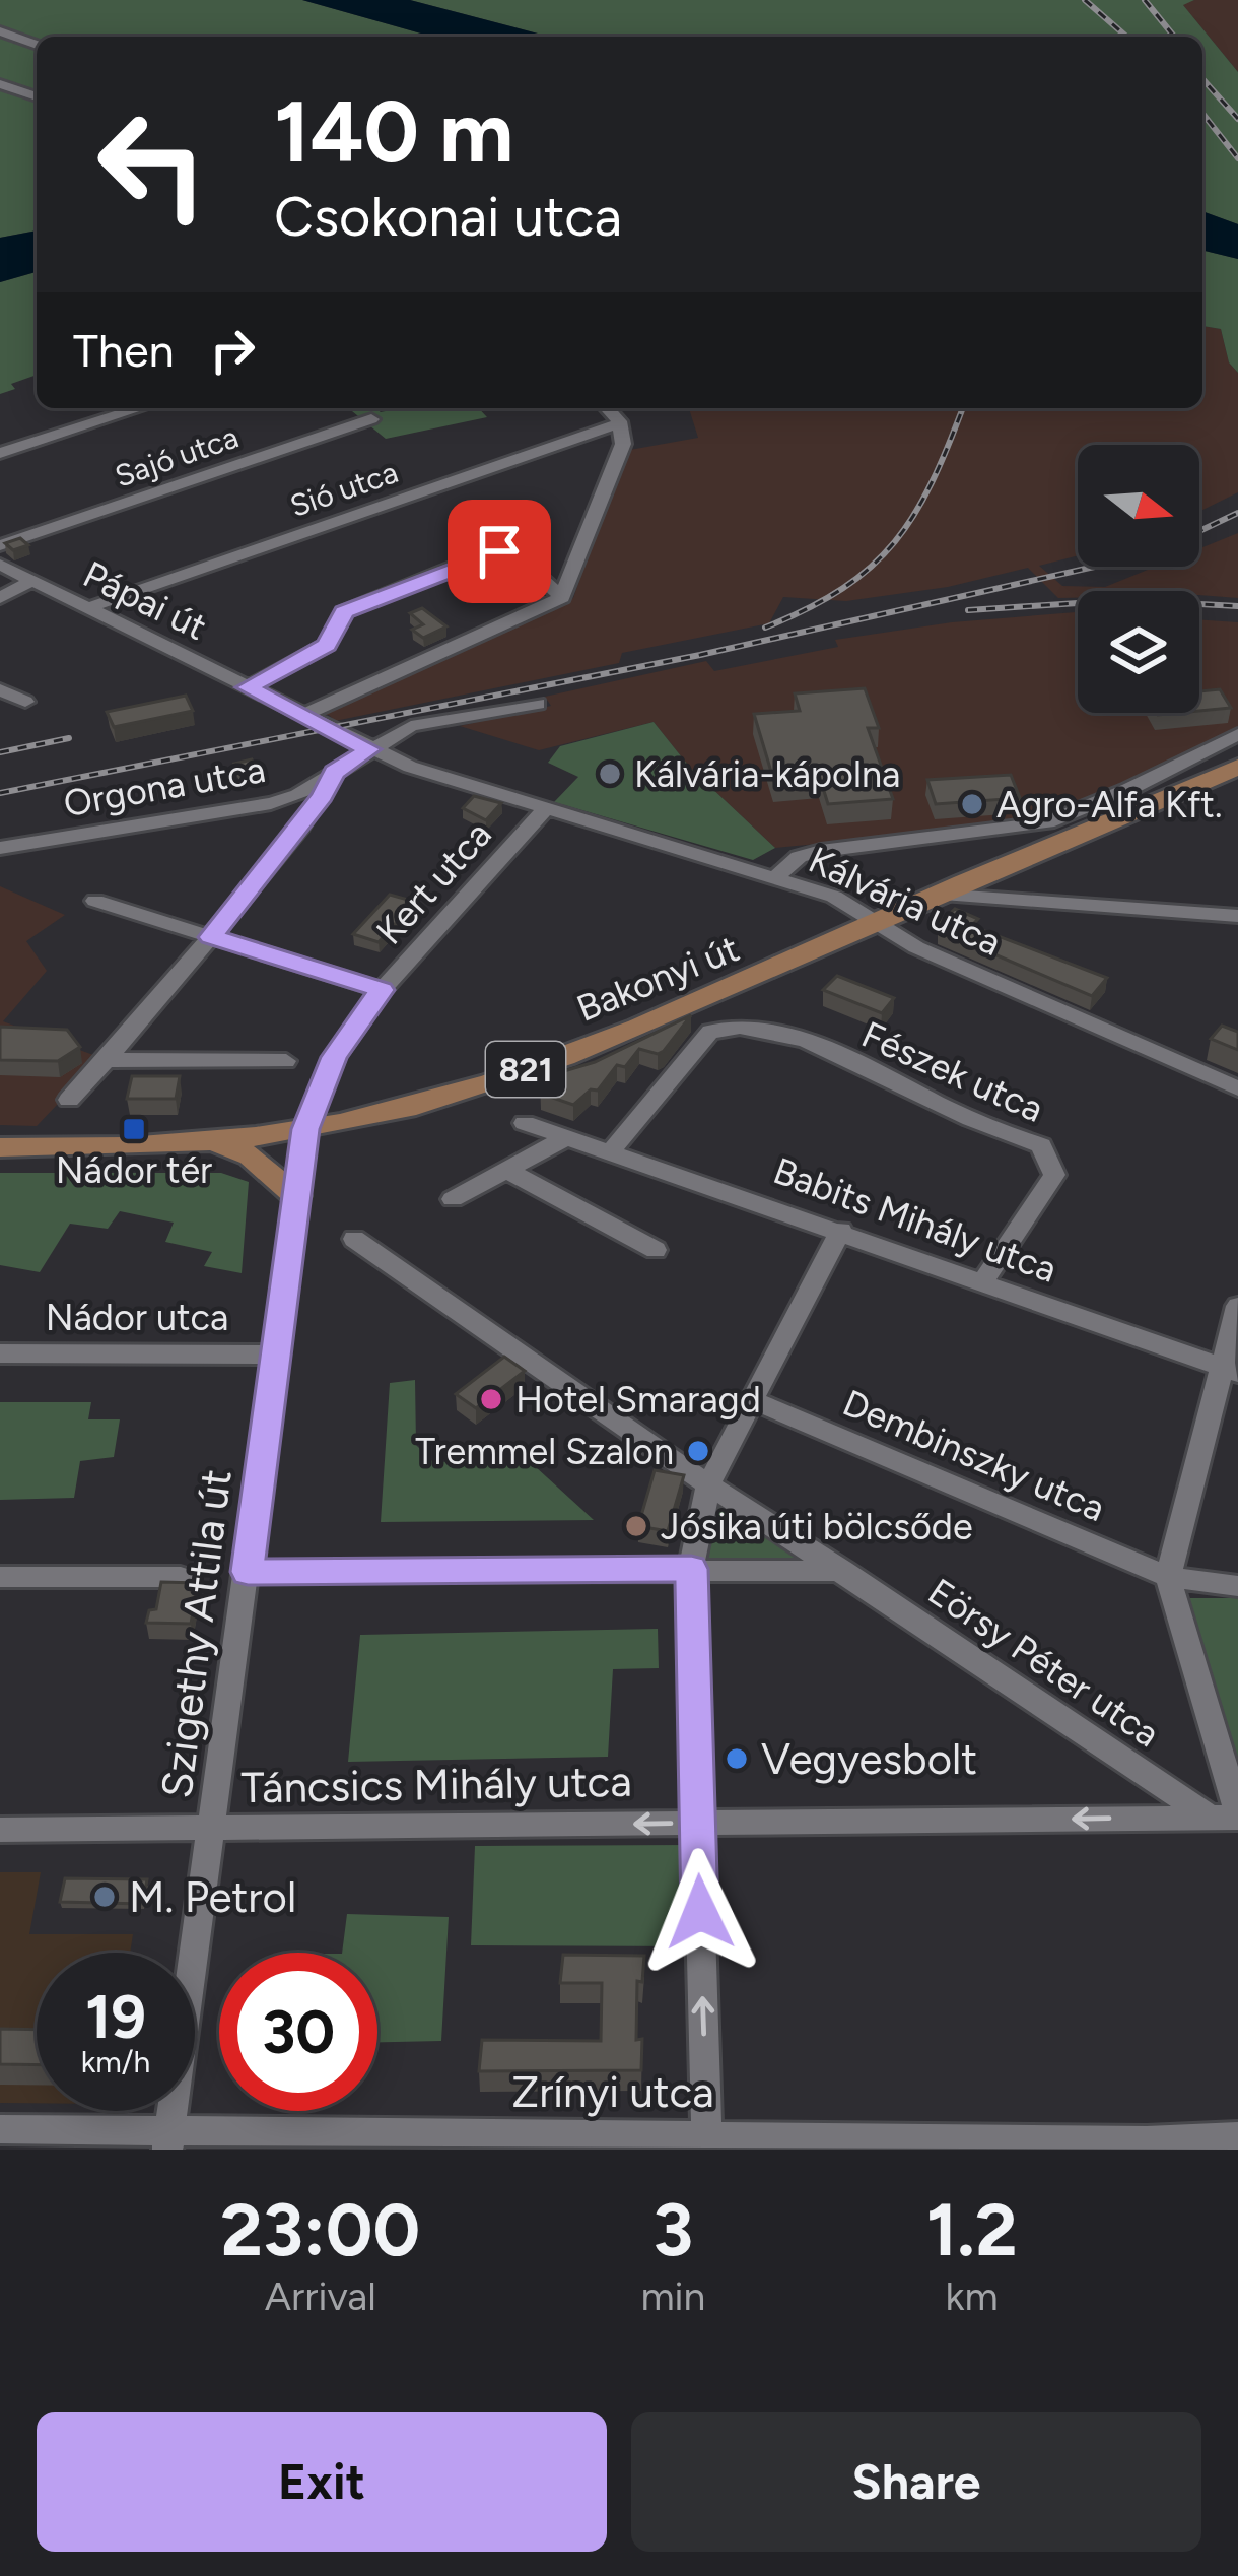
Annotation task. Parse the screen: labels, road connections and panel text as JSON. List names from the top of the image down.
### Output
{
  "streets": {
    "main road": ["Bakonyi út", "821"],
    "street": [
      "Sajó utca",
      "Sió utca",
      "Pápai út",
      "Orgona utca",
      "Kert utca",
      "Kálvária utca",
      "Fészek utca",
      "Babits Mihály utca",
      "Nádor utca",
      "Dembinszky utca",
      "Szigethy Attila út",
      "Eörsy Péter utca",
      "Táncsics Mihály utca",
      "Zrínyi utca"
    ]
  },
  "crossings": [
    ["Sió utca", "Pápai út"],
    ["Pápai út", "Kálvária utca"],
    ["Orgona utca", "Kálvária utca"],
    ["Kert utca", "Kálvária utca"],
    ["Kert utca", "Bakonyi út"],
    ["Kert utca", "Szigethy Attila út"],
    ["Kálvária utca", "Bakonyi út"],
    ["Bakonyi út", "Szigethy Attila út"],
    ["Fészek utca", "Babits Mihály utca"],
    ["Nádor utca", "Szigethy Attila út"],
    ["Szigethy Attila út", "Táncsics Mihály utca"],
    ["Szigethy Attila út", "Zrínyi utca"],
    ["Eörsy Péter utca", "Táncsics Mihály utca"]
  ],
  "one_way": ["Táncsics Mihály utca"],
  "places": {
    "other": [
      "Kálvária-kápolna",
      "Agro-Alfa Kft.",
      "Hotel Smaragd",
      "Tremmel Szalon",
      "Jósika úti bölcsőde",
      "Vegyesbolt",
      "M. Petrol"
    ],
    "transit": ["Nádor tér"]
  },
  "north": "right",
  "page": {
    "turn": ["140 m", "Csokonai utca"],
    "then": "Then",
    "speed": "19 km/h",
    "limit": "30",
    "eta": [
      "23:00",
      "Arrival",
      "3",
      "min",
      "1.2",
      "km"
    ],
    "buttons": ["Exit", "Share"]
  }
}
